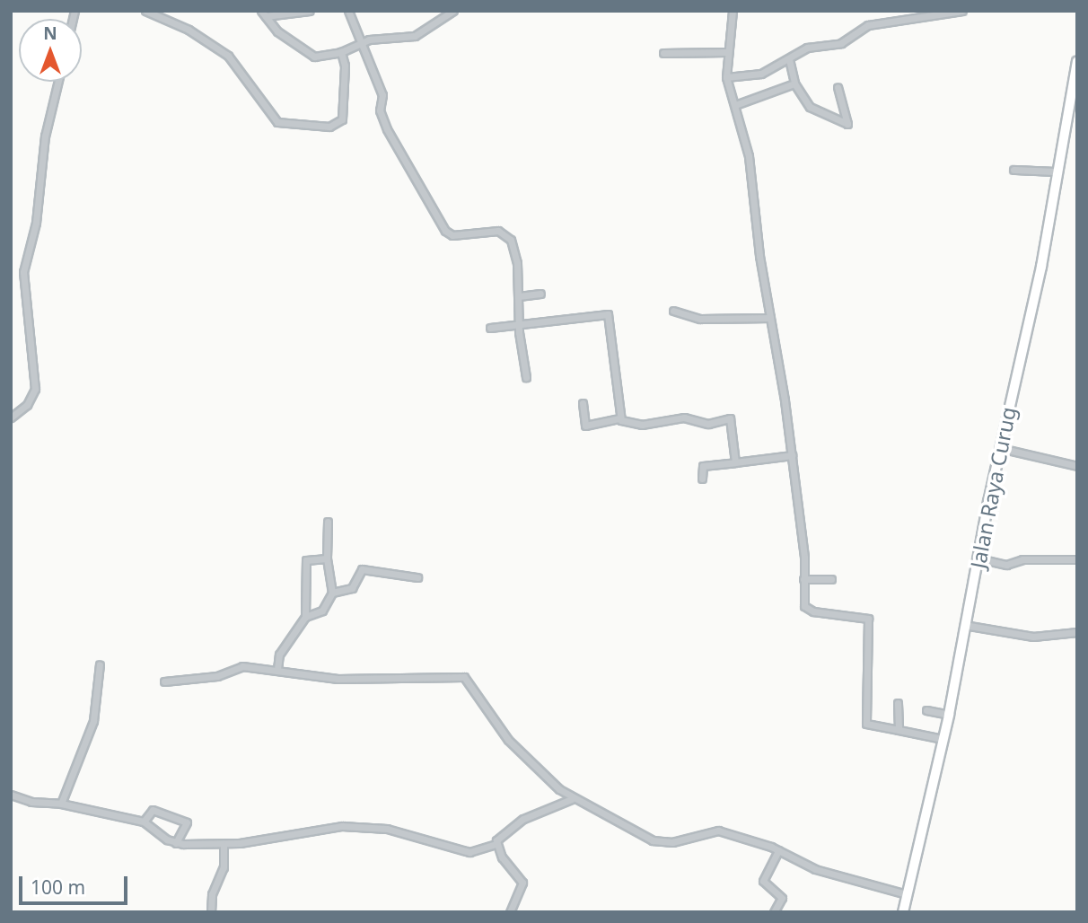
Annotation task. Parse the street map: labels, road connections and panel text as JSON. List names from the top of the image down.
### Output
{
  "streets": {
    "street": ["Jalan Raya Curug"]
  },
  "scale_bar": "100 m",
  "north": "top"
}
